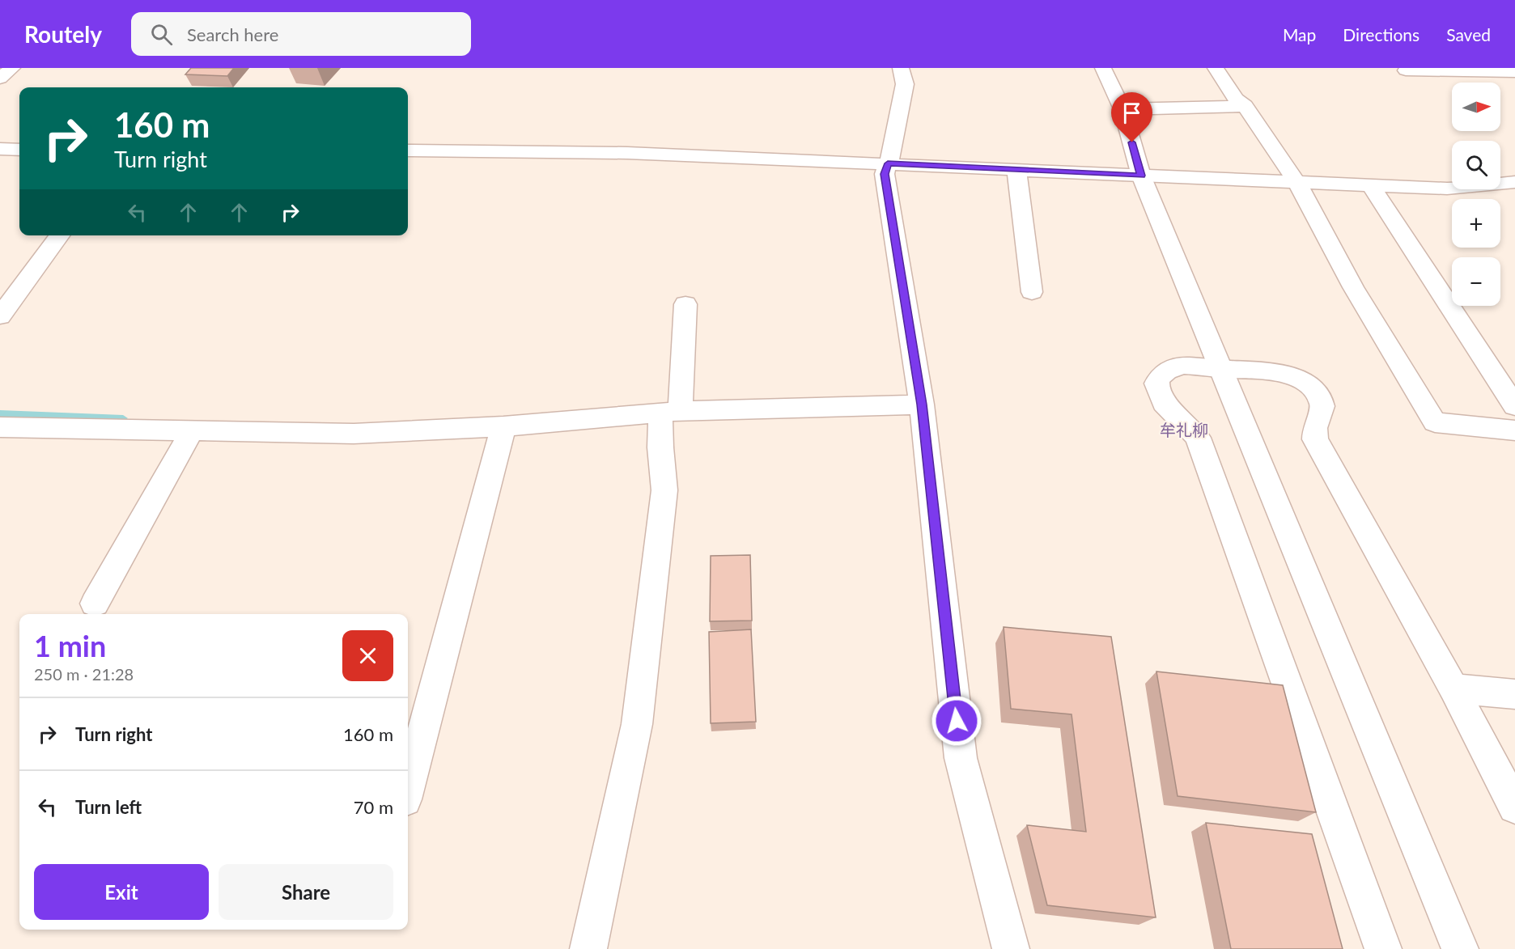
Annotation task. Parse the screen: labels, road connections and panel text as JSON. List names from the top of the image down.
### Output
{
  "districts": ["牟礼柳"],
  "north": "right",
  "page": {
    "header": "Routely",
    "search": "Search here",
    "nav": ["Map", "Directions", "Saved"],
    "map_buttons": ["+", "−"],
    "turn": ["160 m", "Turn right"],
    "heading": ["1 min", "250 m · 21:28"],
    "list": [
      {
        "name": "Turn right",
        "value": "160 m"
      },
      {
        "name": "Turn left",
        "value": "70 m"
      }
    ],
    "buttons": ["Exit", "Share"]
  }
}
